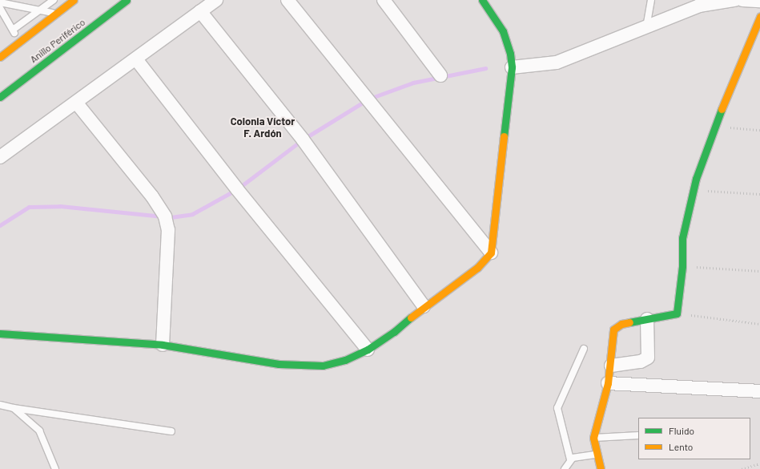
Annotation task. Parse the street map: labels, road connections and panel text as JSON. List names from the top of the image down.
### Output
{
  "streets": {
    "main road": ["Anillo Periférico"]
  },
  "districts": ["Colonia Víctor F. Ardón"],
  "legend": ["Fluido", "Lento"]
}
